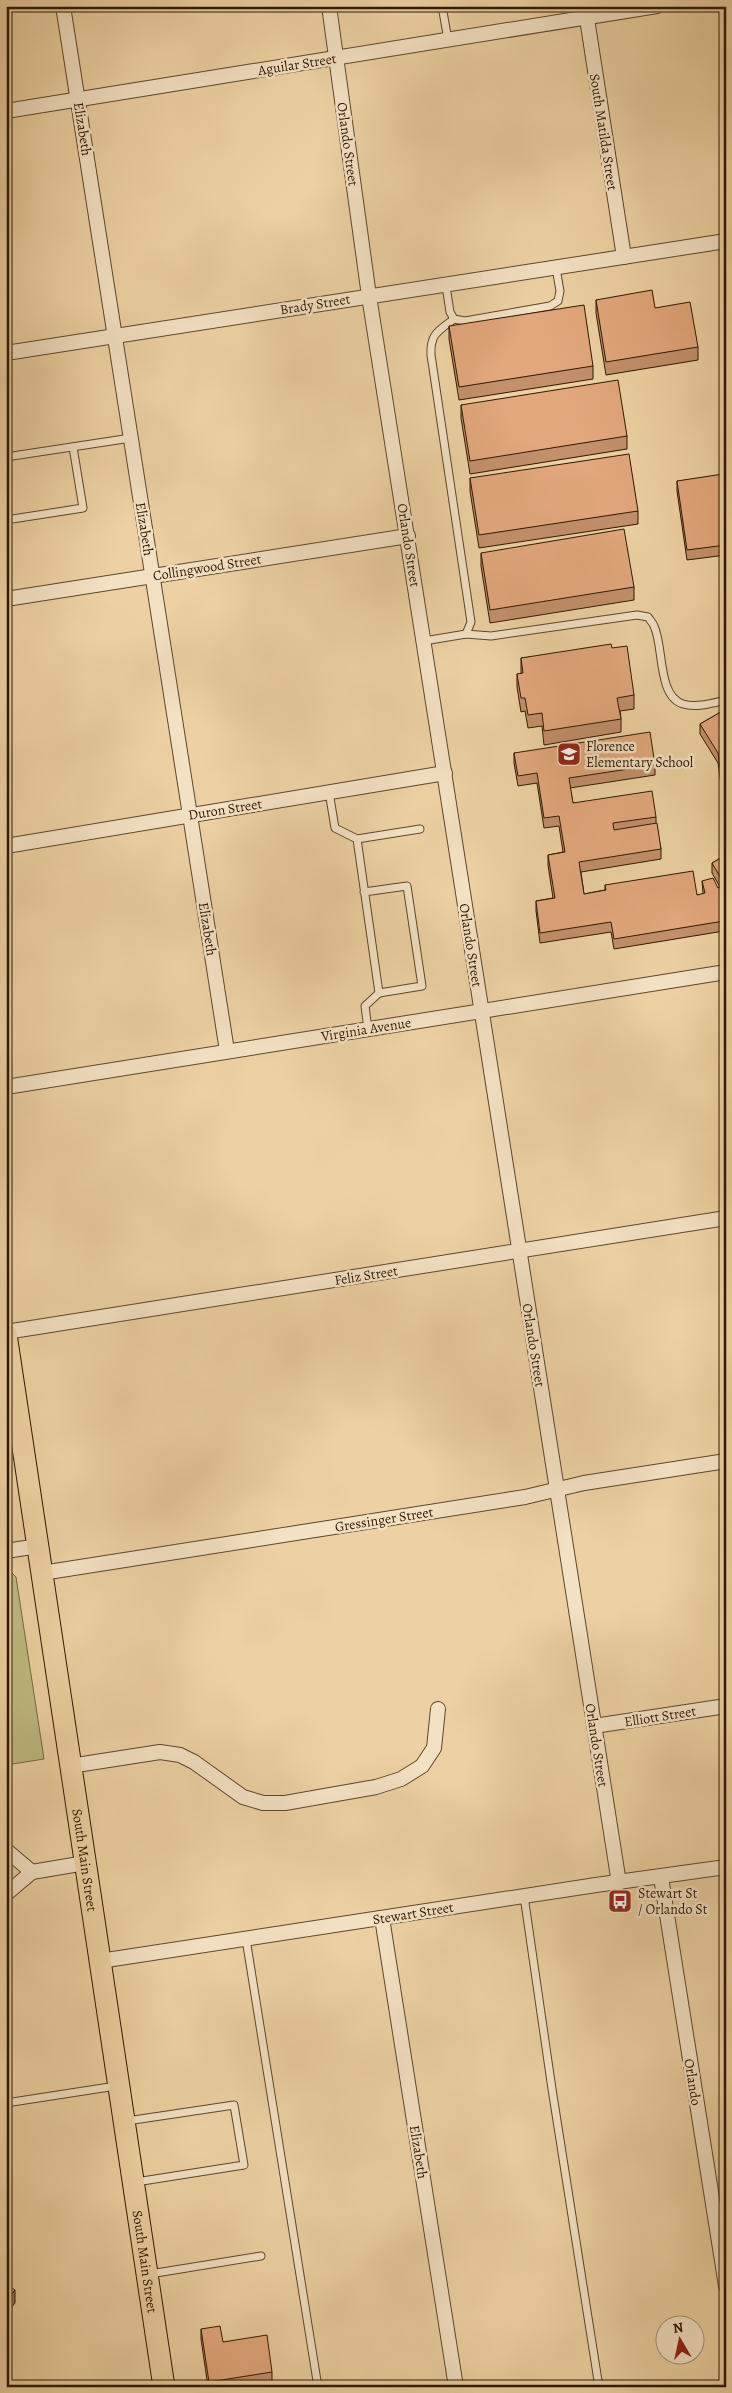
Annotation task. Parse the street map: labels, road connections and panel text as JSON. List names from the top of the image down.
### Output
{
  "streets": {
    "main road": ["South Main Street"],
    "street": [
      "Aguilar Street",
      "Elizabeth",
      "South Matilda Street",
      "Orlando Street",
      "Brady Street",
      "Collingwood Street",
      "Duron Street",
      "Virginia Avenue",
      "Feliz Street",
      "Gressinger Street",
      "Elliott Street",
      "Stewart Street",
      "Orlando"
    ]
  },
  "crossings": [
    ["Aguilar Street", "Elizabeth"],
    ["Aguilar Street", "South Matilda Street"],
    ["Aguilar Street", "Orlando Street"],
    ["Elizabeth", "Brady Street"],
    ["Elizabeth", "Collingwood Street"],
    ["Elizabeth", "Duron Street"],
    ["Elizabeth", "Virginia Avenue"],
    ["Elizabeth", "Stewart Street"],
    ["South Matilda Street", "Brady Street"],
    ["Orlando Street", "Brady Street"],
    ["Orlando Street", "Collingwood Street"],
    ["Orlando Street", "Duron Street"],
    ["Orlando Street", "Virginia Avenue"],
    ["Orlando Street", "Feliz Street"],
    ["Orlando Street", "Gressinger Street"],
    ["Orlando Street", "Elliott Street"],
    ["Orlando Street", "Stewart Street"],
    ["Feliz Street", "South Main Street"],
    ["Gressinger Street", "South Main Street"],
    ["South Main Street", "Stewart Street"],
    ["Stewart Street", "Orlando"]
  ],
  "places": {
    "school or university": ["Florence Elementary School"],
    "bus stop": ["Stewart St / Orlando St"]
  },
  "north": "top"
}
